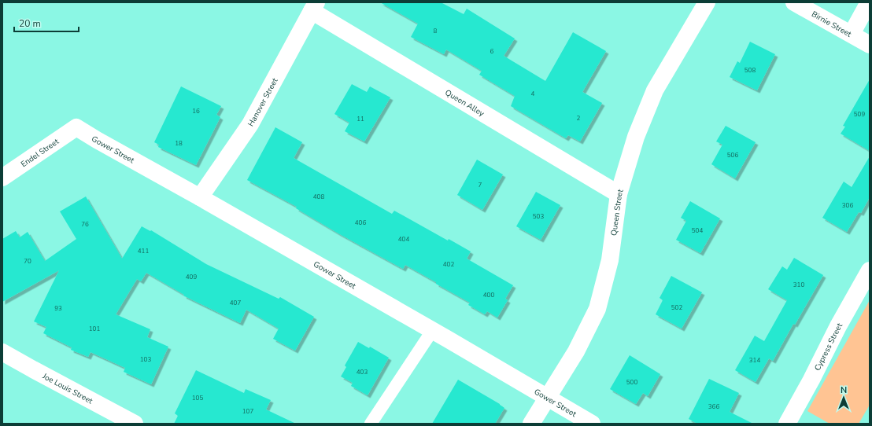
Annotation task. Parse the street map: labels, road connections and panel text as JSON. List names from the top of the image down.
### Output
{
  "streets": {
    "street": [
      "Birnie Street",
      "Hanover Street",
      "Queen Alley",
      "Gower Street",
      "Endel Street",
      "Queen Street",
      "Cypress Street",
      "Joe Louis Street"
    ]
  },
  "crossings": [
    ["Hanover Street", "Queen Alley"],
    ["Hanover Street", "Gower Street"],
    ["Queen Alley", "Queen Street"],
    ["Gower Street", "Endel Street"],
    ["Gower Street", "Queen Street"]
  ],
  "house_numbers": [
    "8",
    "6",
    "508",
    "4",
    "16",
    "509",
    "2",
    "11",
    "18",
    "506",
    "7",
    "408",
    "306",
    "503",
    "406",
    "76",
    "504",
    "404",
    "411",
    "70",
    "402",
    "409",
    "310",
    "400",
    "407",
    "502",
    "93",
    "101",
    "103",
    "314",
    "403",
    "500",
    "105",
    "366",
    "107"
  ],
  "scale_bar": "20 m",
  "north": "top"
}
